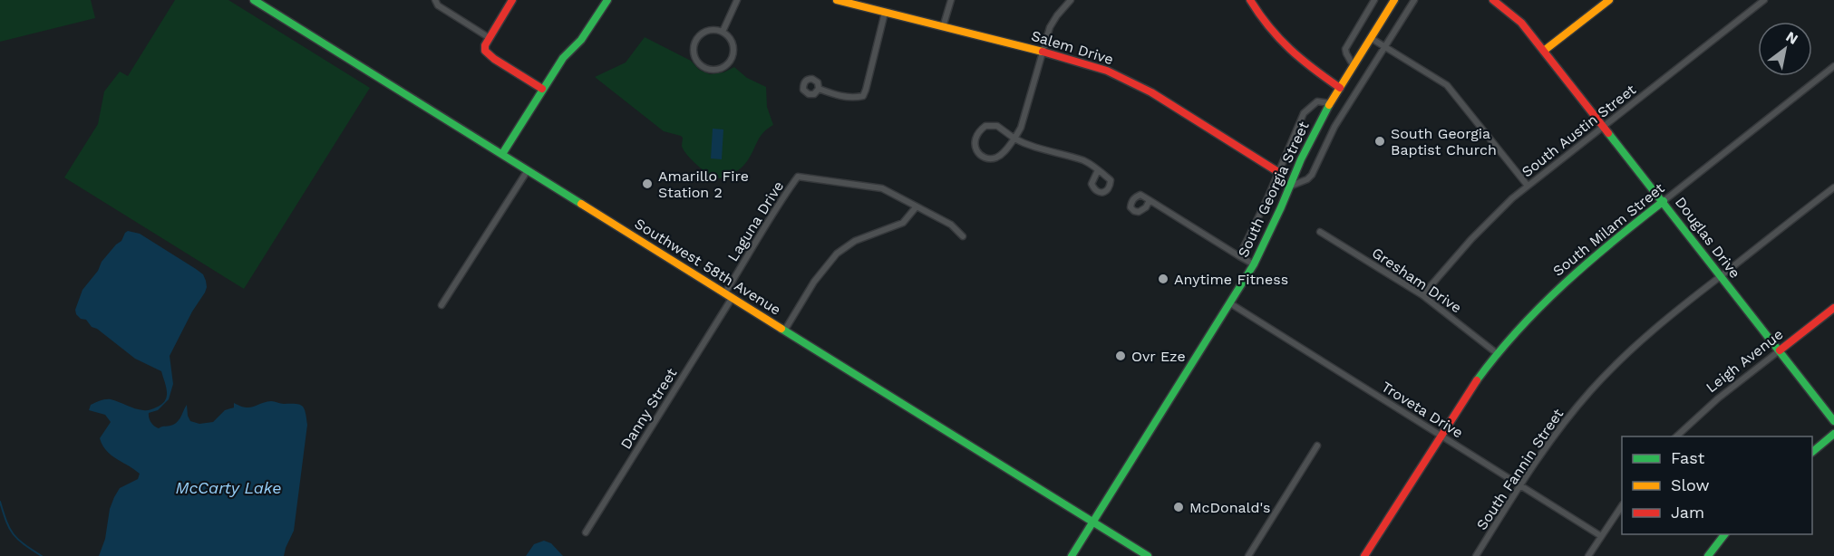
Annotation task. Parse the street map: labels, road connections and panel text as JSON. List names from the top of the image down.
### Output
{
  "streets": {
    "main road": [
      "Salem Drive",
      "South Georgia Street",
      "South Milam Street",
      "Douglas Drive",
      "Southwest 58th Avenue",
      "Leigh Avenue"
    ],
    "street": [
      "South Austin Street",
      "Laguna Drive",
      "Gresham Drive",
      "Danny Street",
      "Troveta Drive",
      "South Fannin Street"
    ]
  },
  "crossings": [
    ["South Austin Street", "Douglas Drive"],
    ["South Austin Street", "Gresham Drive"],
    ["South Georgia Street", "Southwest 58th Avenue"],
    ["South Georgia Street", "Troveta Drive"],
    ["Laguna Drive", "Southwest 58th Avenue"],
    ["Laguna Drive", "Danny Street"],
    ["South Milam Street", "Douglas Drive"],
    ["South Milam Street", "Gresham Drive"],
    ["South Milam Street", "Troveta Drive"],
    ["Douglas Drive", "Leigh Avenue"],
    ["Douglas Drive", "South Fannin Street"],
    ["Southwest 58th Avenue", "Danny Street"],
    ["Troveta Drive", "South Fannin Street"]
  ],
  "water": ["McCarty Lake"],
  "places": [
    "South Georgia Baptist Church",
    "Amarillo Fire Station 2",
    "Anytime Fitness",
    "Ovr Eze",
    "McDonald's"
  ],
  "legend": ["Fast", "Slow", "Jam"],
  "north": "top right"
}
